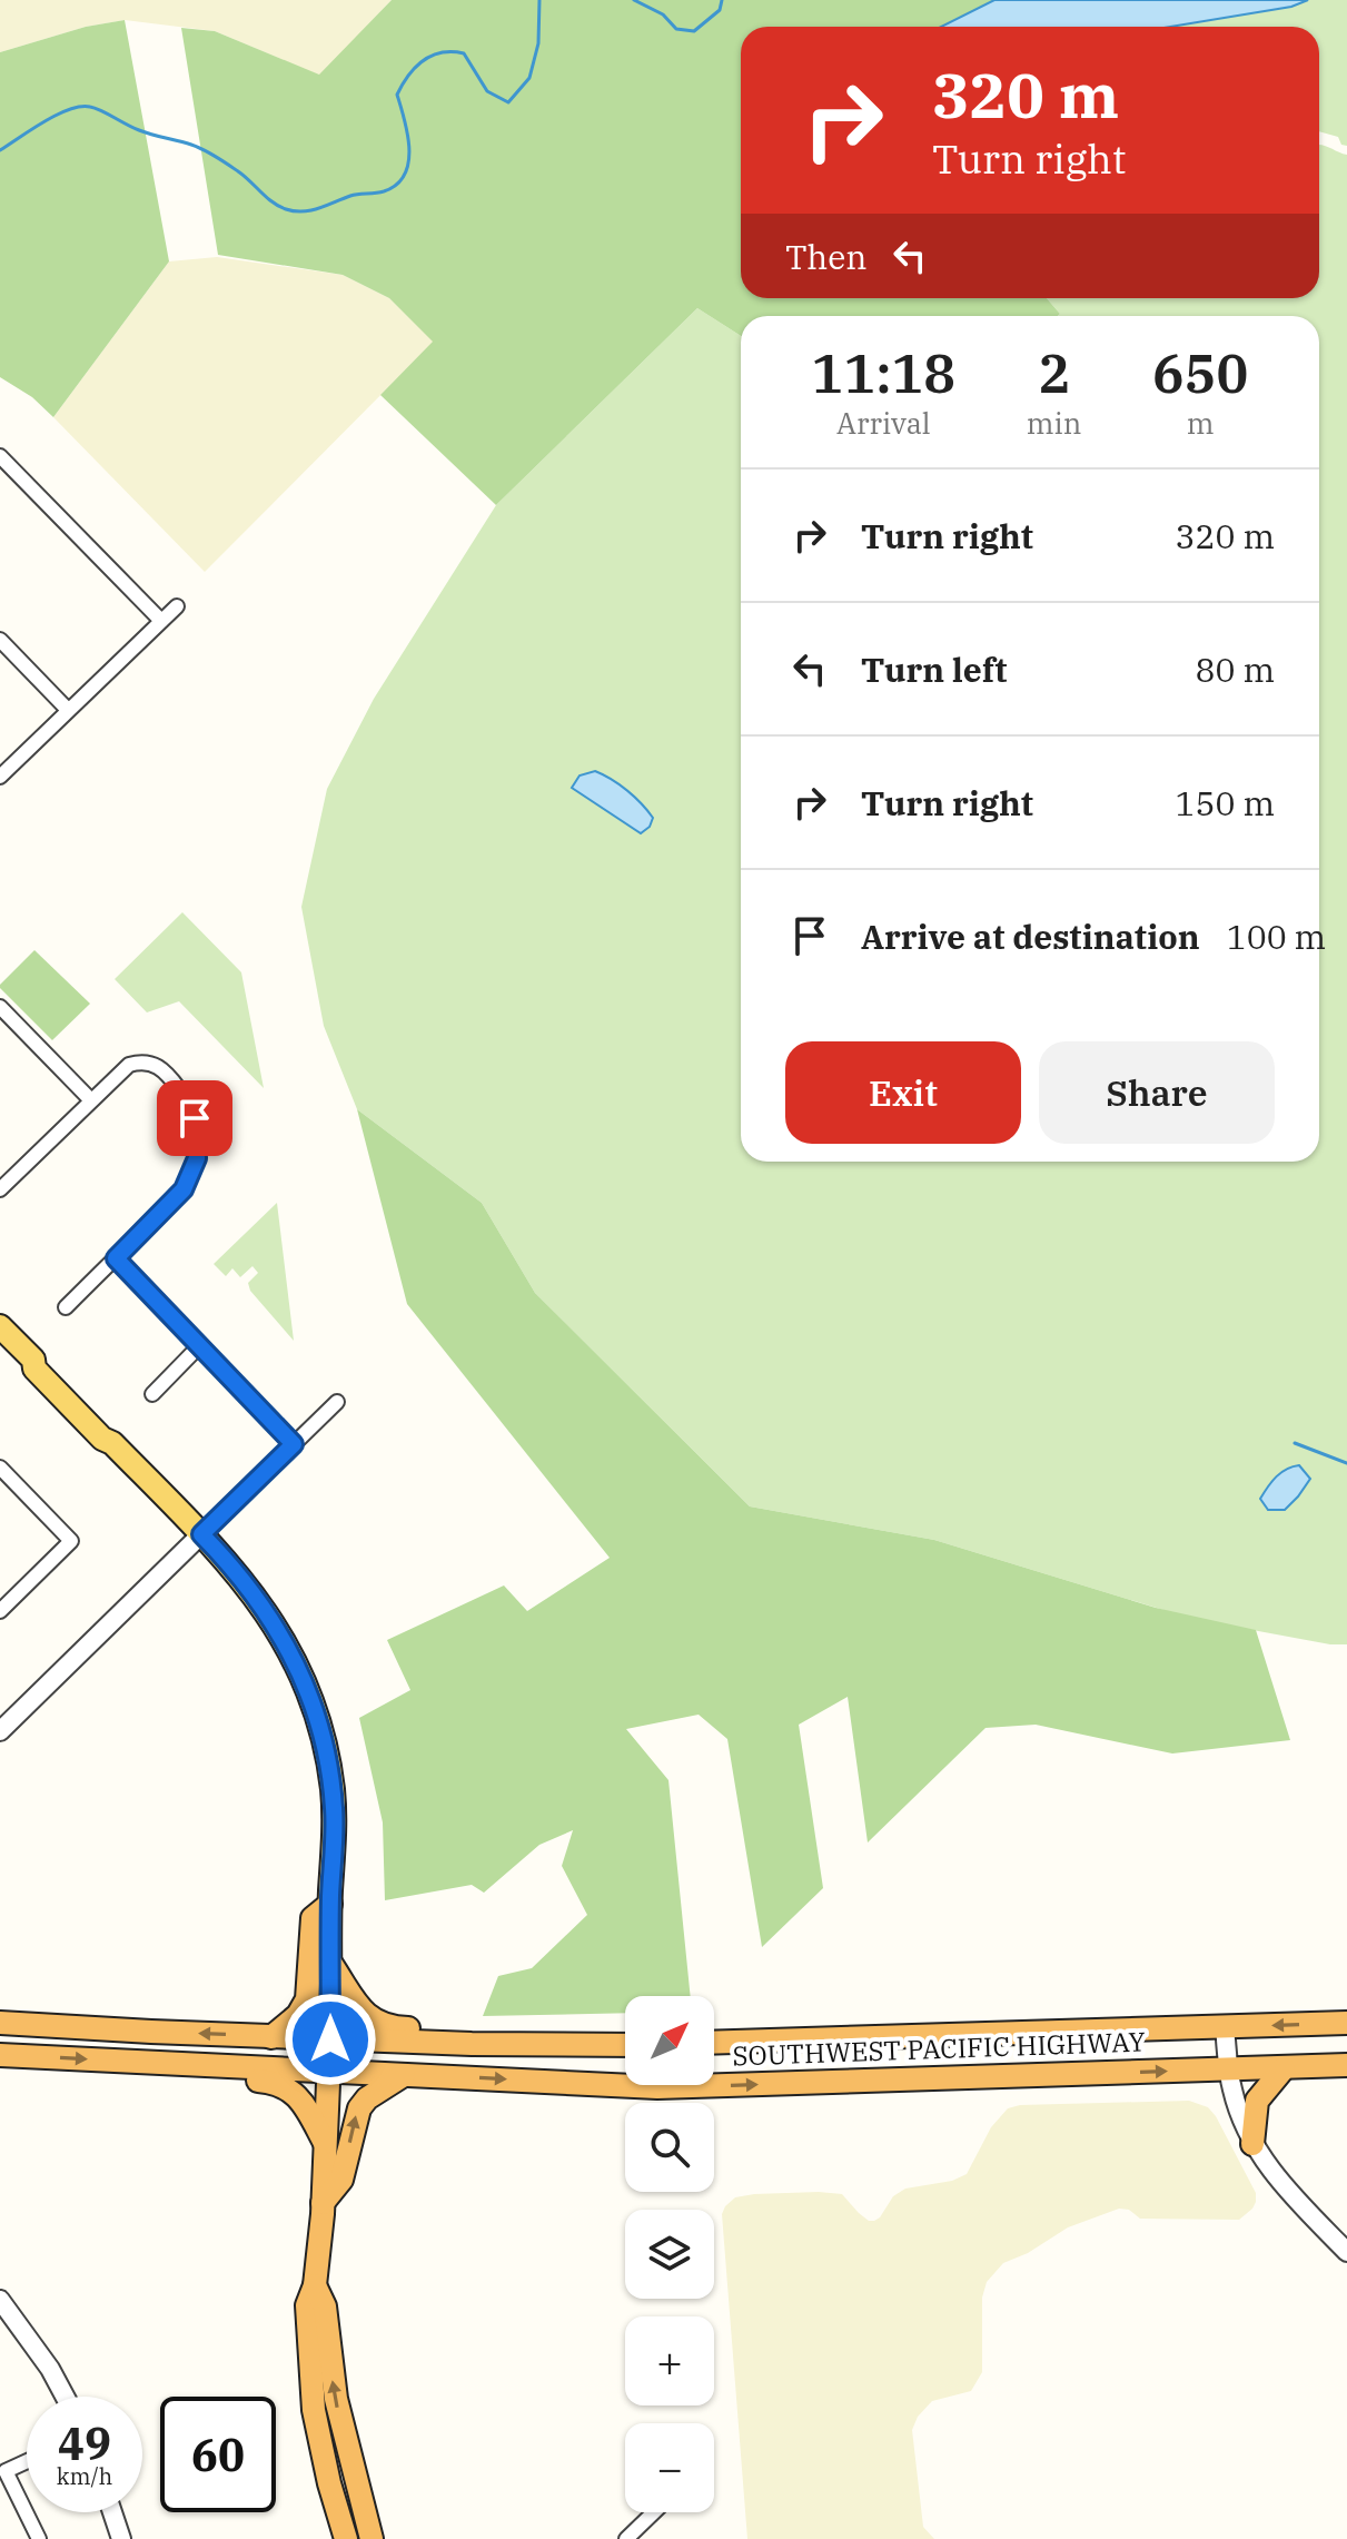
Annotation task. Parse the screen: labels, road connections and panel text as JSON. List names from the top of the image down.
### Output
{
  "streets": {
    "highway": ["SOUTHWEST PACIFIC HIGHWAY"]
  },
  "north": "top right",
  "page": {
    "turn": ["320 m", "Turn right"],
    "then": "Then",
    "eta": [
      "11:18",
      "Arrival",
      "2",
      "min",
      "650",
      "m"
    ],
    "list": [
      {
        "name": "Turn right",
        "value": "320 m"
      },
      {
        "name": "Turn left",
        "value": "80 m"
      },
      {
        "name": "Turn right",
        "value": "150 m"
      },
      {
        "name": "Arrive at destination",
        "value": "100 m"
      }
    ],
    "buttons": ["Exit", "Share"],
    "map_buttons": ["+", "−"],
    "speed": "49 km/h",
    "limit": "60"
  }
}
